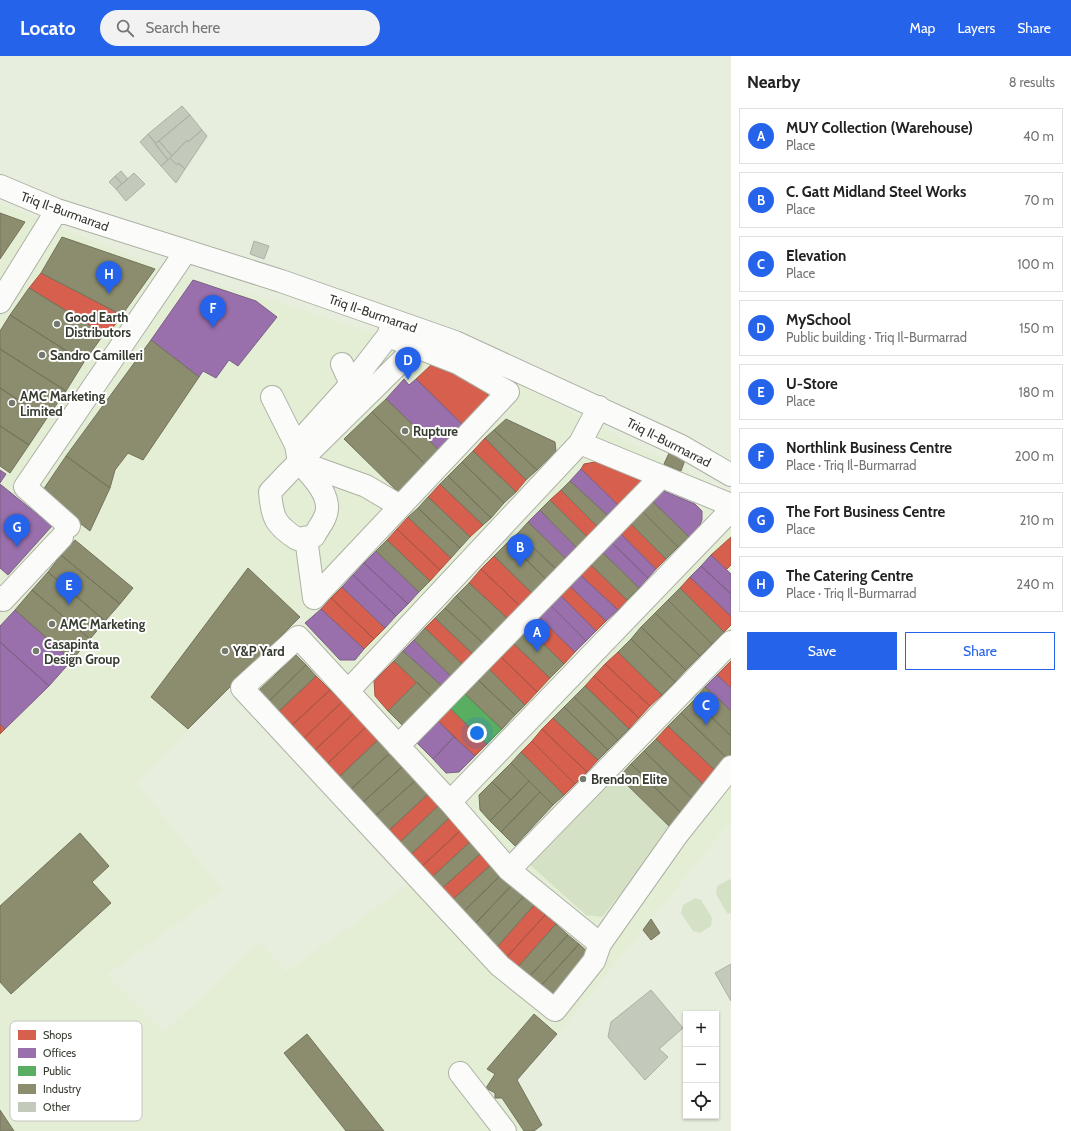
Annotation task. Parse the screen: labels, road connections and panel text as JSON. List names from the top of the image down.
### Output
{
  "streets": {
    "street": ["Triq Il-Burmarrad"]
  },
  "places": [
    "Good Earth Distributors",
    "Sandro Camilleri",
    "AMC Marketing Limited",
    "Rupture",
    "AMC Marketing",
    "Casapinta Design Group",
    "Y&P Yard",
    "Brendon Elite"
  ],
  "legend": [
    "Shops",
    "Offices",
    "Public",
    "Industry",
    "Other"
  ],
  "page": {
    "header": "Locato",
    "search": "Search here",
    "nav": ["Map", "Layers", "Share"],
    "heading": ["Nearby", "8 results"],
    "list": [
      {
        "mark": "A",
        "name": "MUY Collection (Warehouse)",
        "note": "Place",
        "value": "40 m"
      },
      {
        "mark": "B",
        "name": "C. Gatt Midland Steel Works",
        "note": "Place",
        "value": "70 m"
      },
      {
        "mark": "C",
        "name": "Elevation",
        "note": "Place",
        "value": "100 m"
      },
      {
        "mark": "D",
        "name": "MySchool",
        "note": "Public building · Triq Il-Burmarrad",
        "value": "150 m"
      },
      {
        "mark": "E",
        "name": "U-Store",
        "note": "Place",
        "value": "180 m"
      },
      {
        "mark": "F",
        "name": "Northlink Business Centre",
        "note": "Place · Triq Il-Burmarrad",
        "value": "200 m"
      },
      {
        "mark": "G",
        "name": "The Fort Business Centre",
        "note": "Place",
        "value": "210 m"
      },
      {
        "mark": "H",
        "name": "The Catering Centre",
        "note": "Place · Triq Il-Burmarrad",
        "value": "240 m"
      }
    ],
    "pins": [
      "H",
      "F",
      "D",
      "G",
      "B",
      "E",
      "A",
      "C"
    ],
    "buttons": ["Save", "Share"],
    "map_buttons": ["+", "−"]
  }
}
